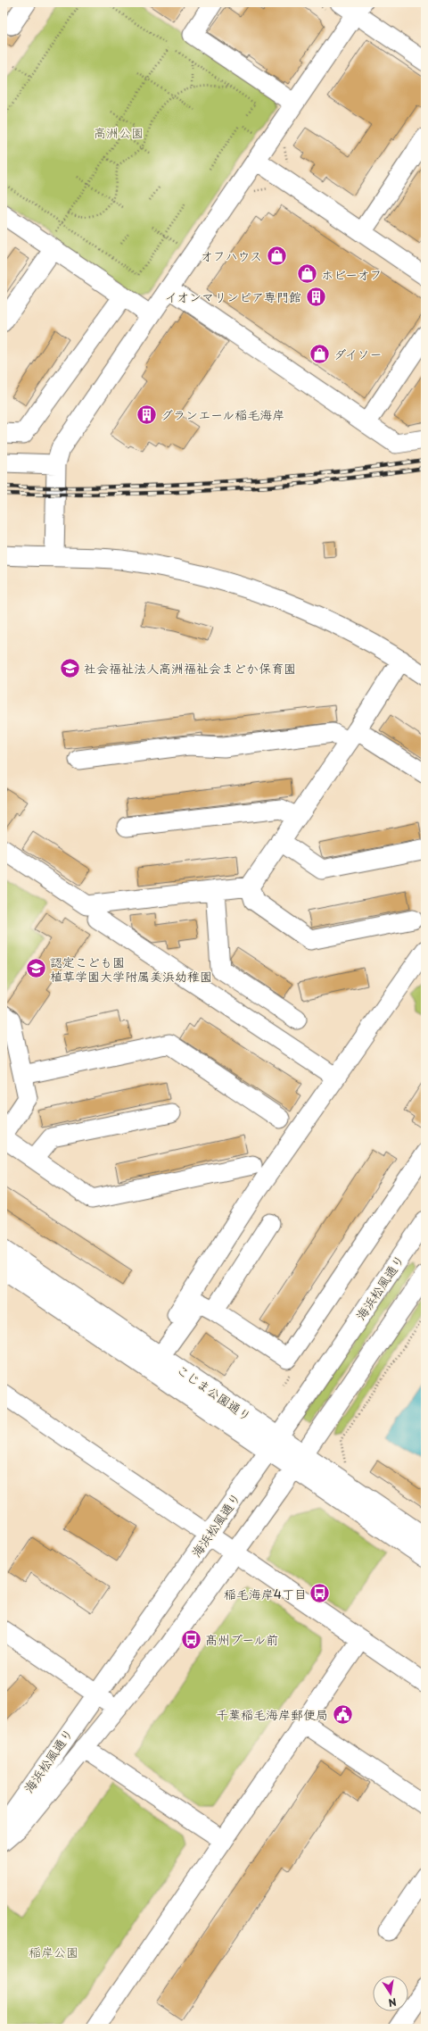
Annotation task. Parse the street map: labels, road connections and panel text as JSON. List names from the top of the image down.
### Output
{
  "streets": {
    "street": ["海浜松風通り", "こじま公園通り"]
  },
  "crossings": [
    ["海浜松風通り", "こじま公園通り"]
  ],
  "parks": ["高洲公園", "稲岸公園"],
  "places": {
    "shop": ["オフハウス", "ホビーオフ", "ダイソー"],
    "building": ["イオンマリンピア専門館", "グランエール稲毛海岸"],
    "school or university": ["社会福祉法人高洲福祉会まどか保育園", "認定こども園 植草学園大学附属美浜幼稚園"],
    "bus stop": ["稲毛海岸4丁目", "髙州プール前"],
    "public building": ["千葉稲毛海岸郵便局"]
  },
  "north": "bottom"
}
